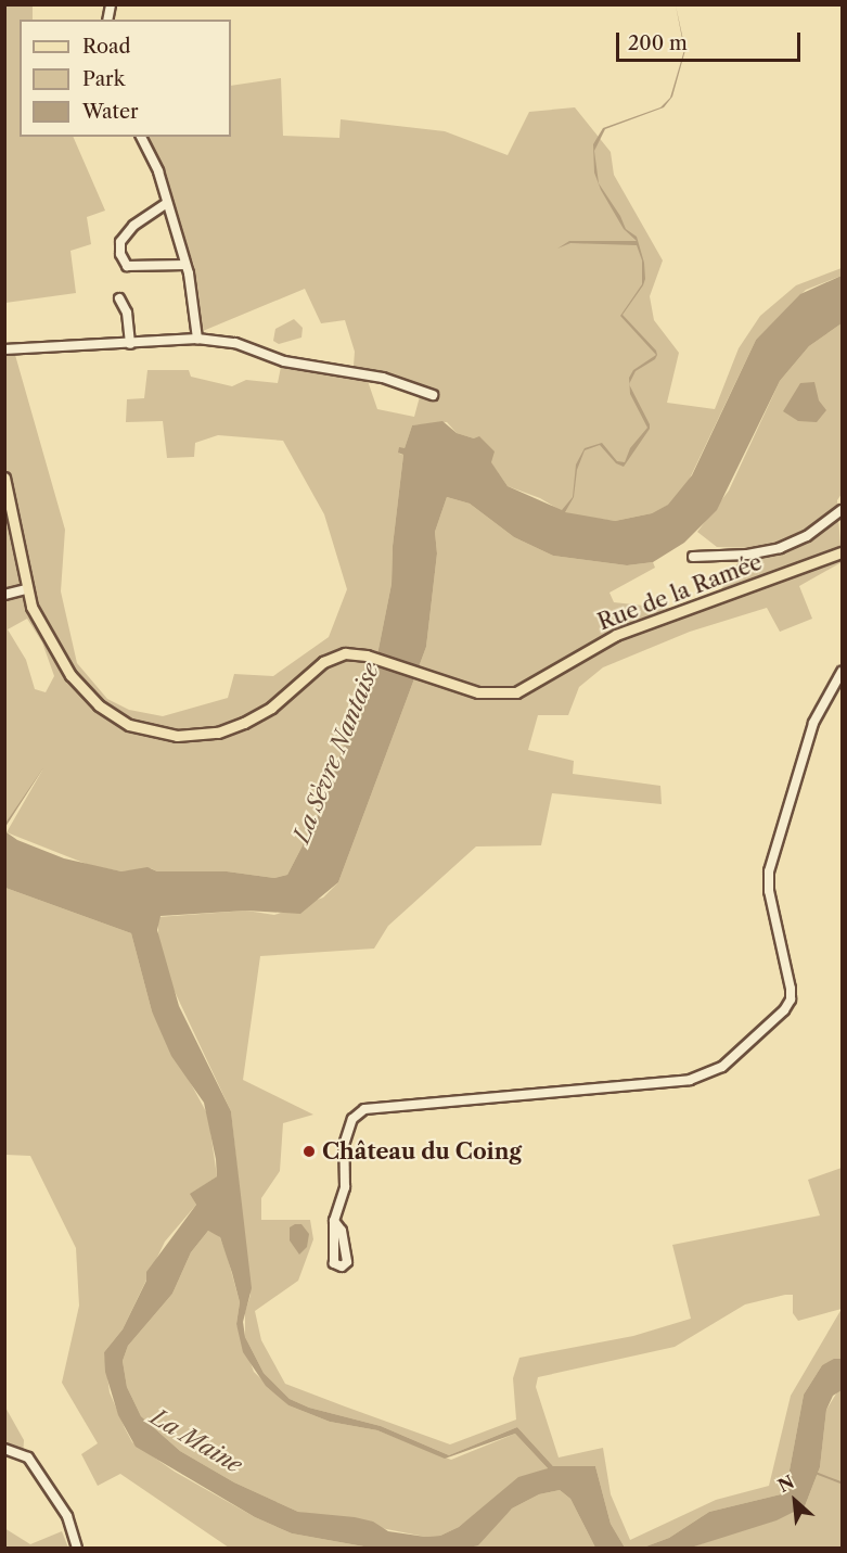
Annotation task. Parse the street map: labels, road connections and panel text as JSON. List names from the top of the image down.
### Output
{
  "streets": {
    "main road": ["Rue de la Ramée"]
  },
  "water": ["La Sèvre Nantaise", "La Maine"],
  "places": ["Château du Coing"],
  "legend": ["Road", "Park", "Water"],
  "scale_bar": "200 m",
  "north": "top left"
}
